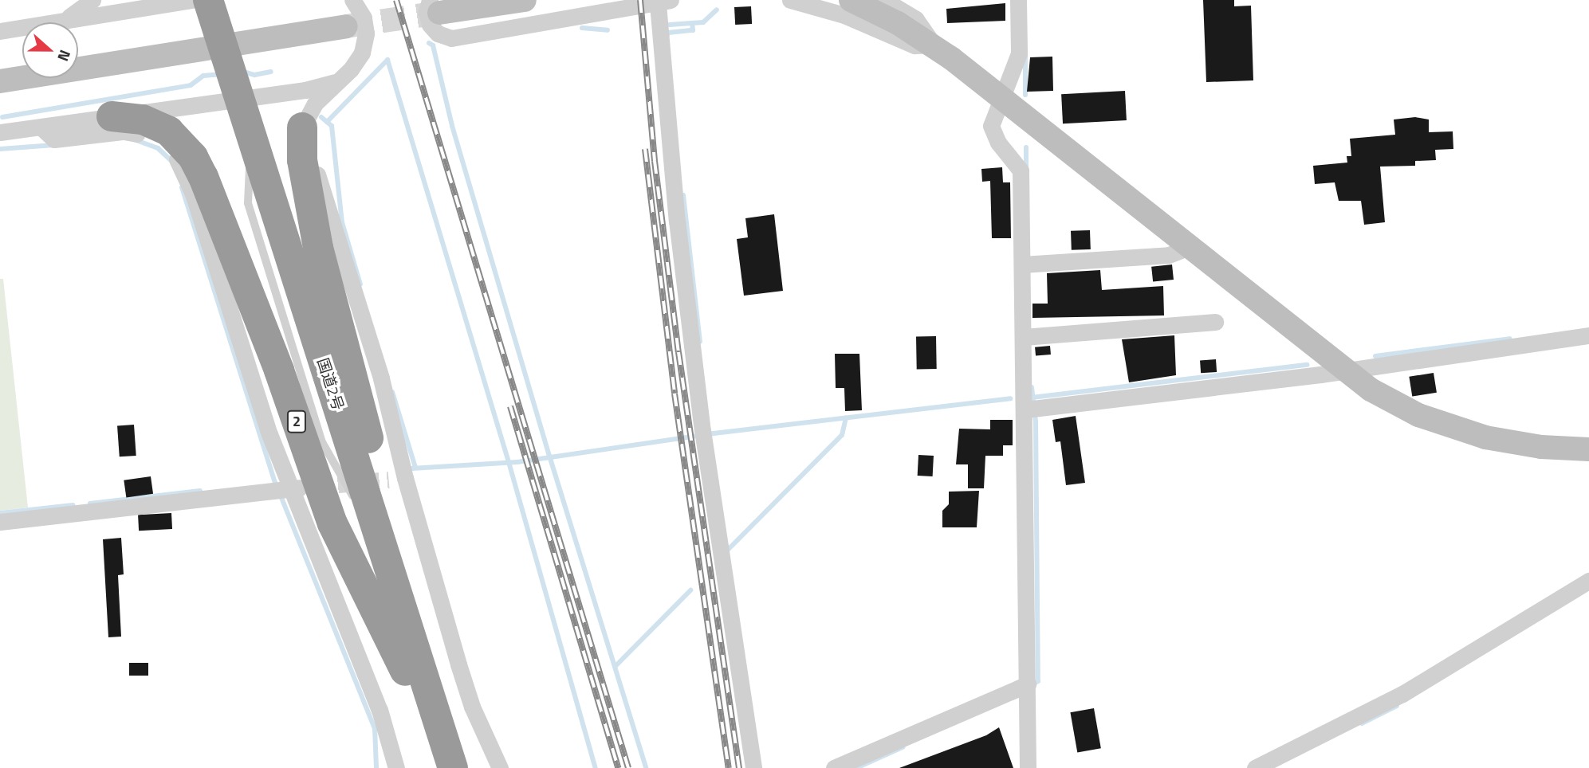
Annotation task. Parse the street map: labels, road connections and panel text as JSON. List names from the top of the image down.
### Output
{
  "streets": {
    "highway": ["国道2号", "2"]
  },
  "crossings": [
    ["国道2号", "2"]
  ],
  "north": "right"
}
